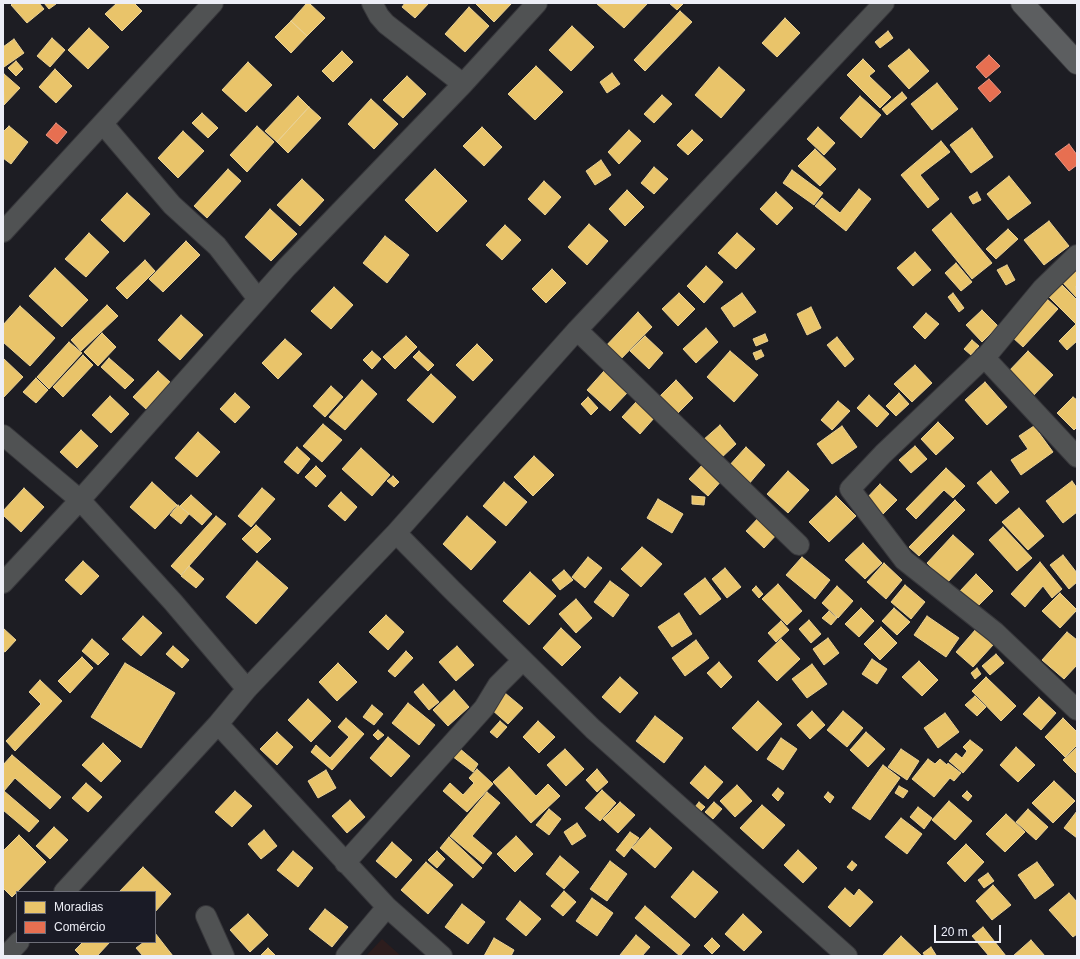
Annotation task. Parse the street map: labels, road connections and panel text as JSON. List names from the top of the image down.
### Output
{
  "legend": ["Moradias", "Comércio"],
  "scale_bar": "20 m"
}
